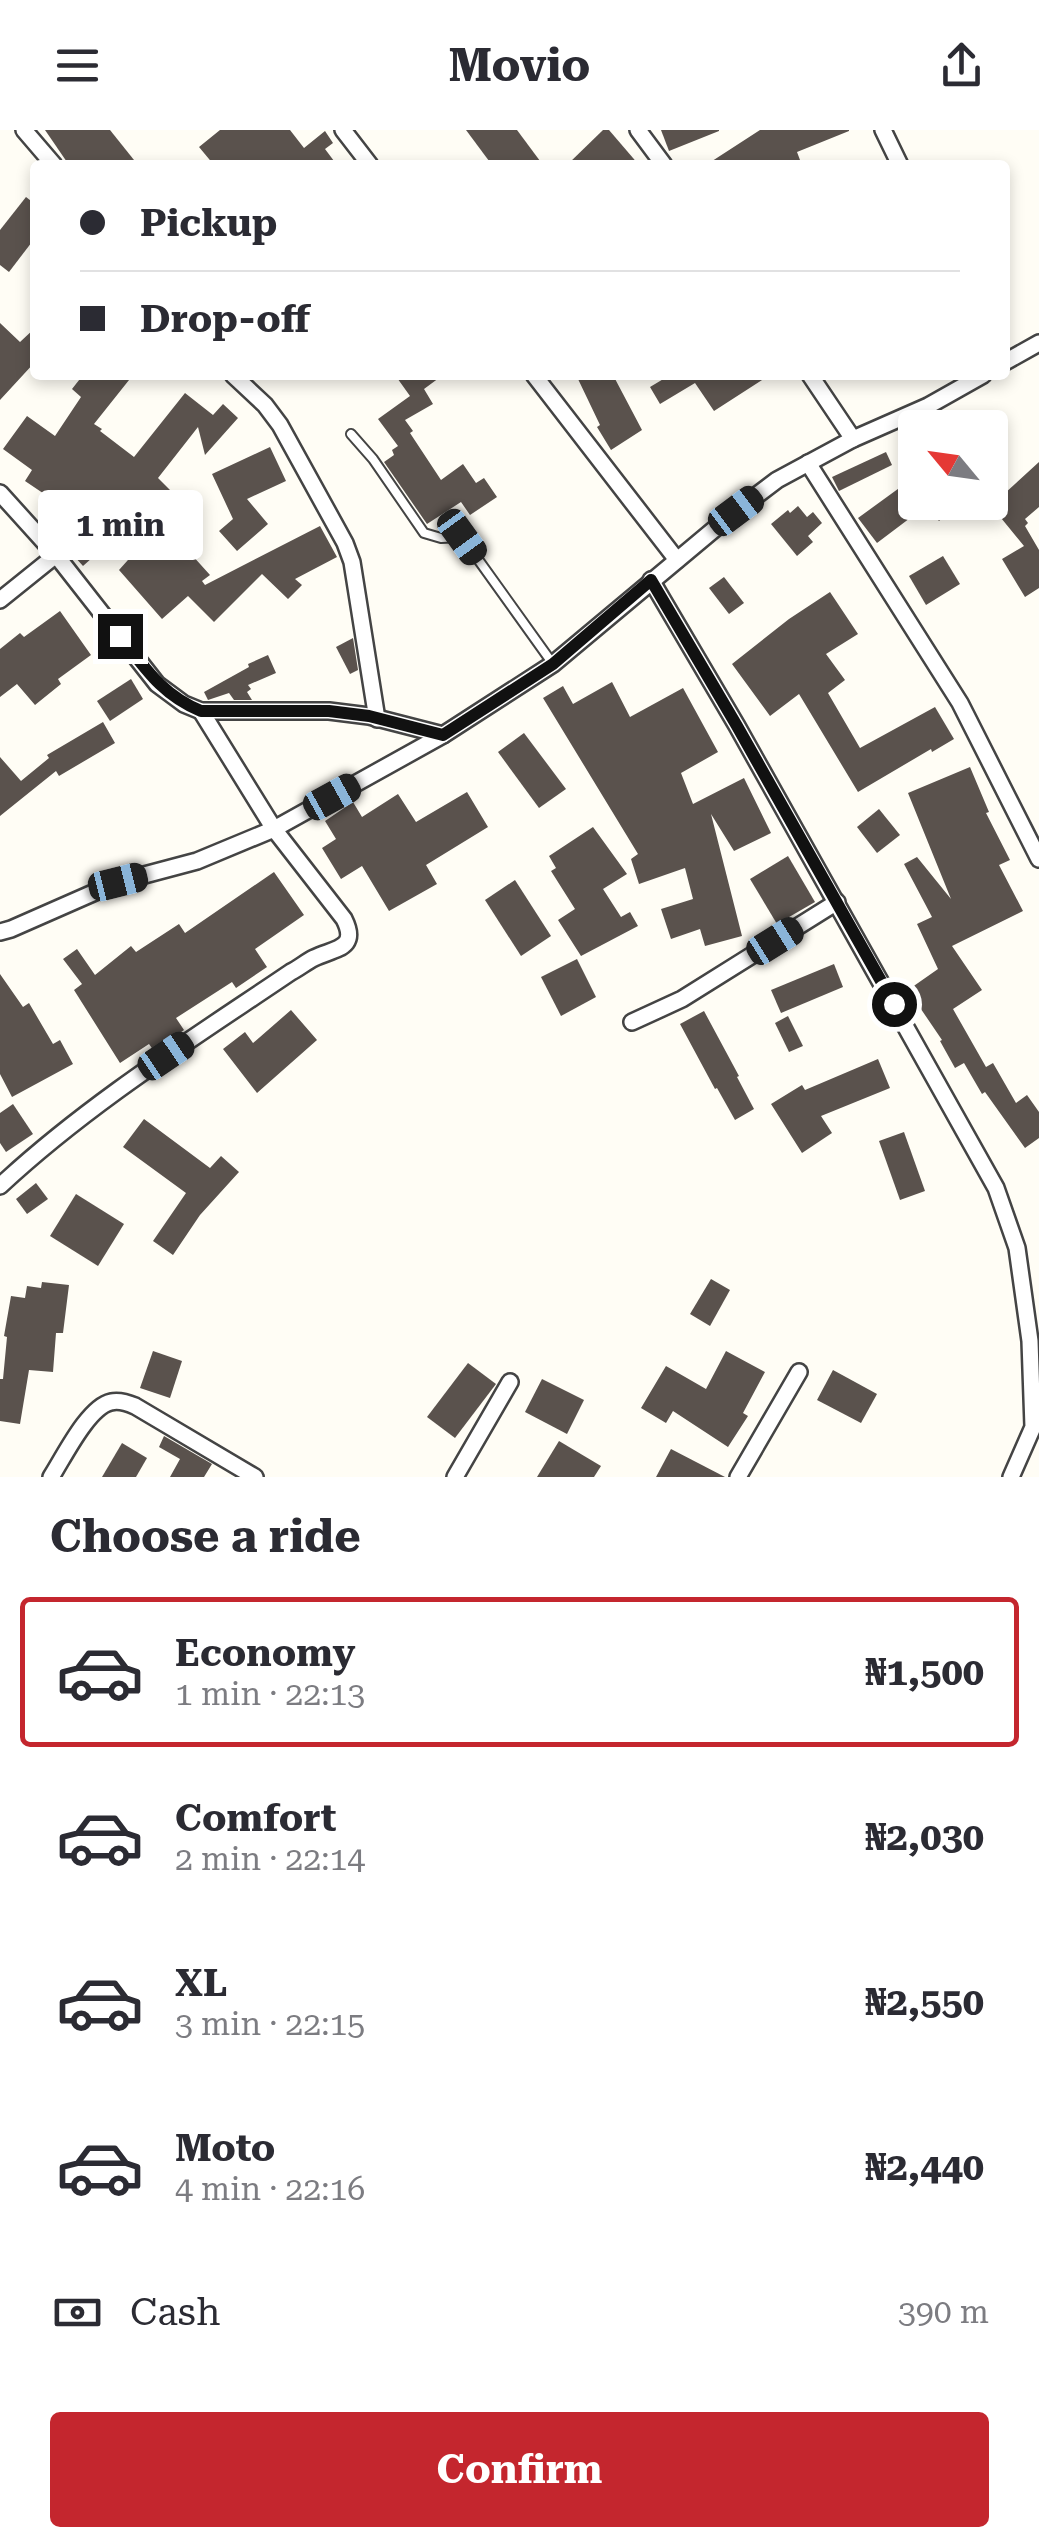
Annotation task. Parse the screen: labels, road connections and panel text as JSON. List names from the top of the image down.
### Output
{
  "north": "top left",
  "page": {
    "header": "Movio",
    "banner": ["Pickup", "Drop-off"],
    "bubble": "1 min",
    "heading": "Choose a ride",
    "list": [
      {
        "name": "Economy",
        "note": "1 min · 22:13",
        "value": "₦1,500"
      },
      {
        "name": "Comfort",
        "note": "2 min · 22:14",
        "value": "₦2,030"
      },
      {
        "name": "XL",
        "note": "3 min · 22:15",
        "value": "₦2,550"
      },
      {
        "name": "Moto",
        "note": "4 min · 22:16",
        "value": "₦2,440"
      }
    ],
    "pay": ["Cash", "390 m"],
    "buttons": "Confirm"
  }
}
